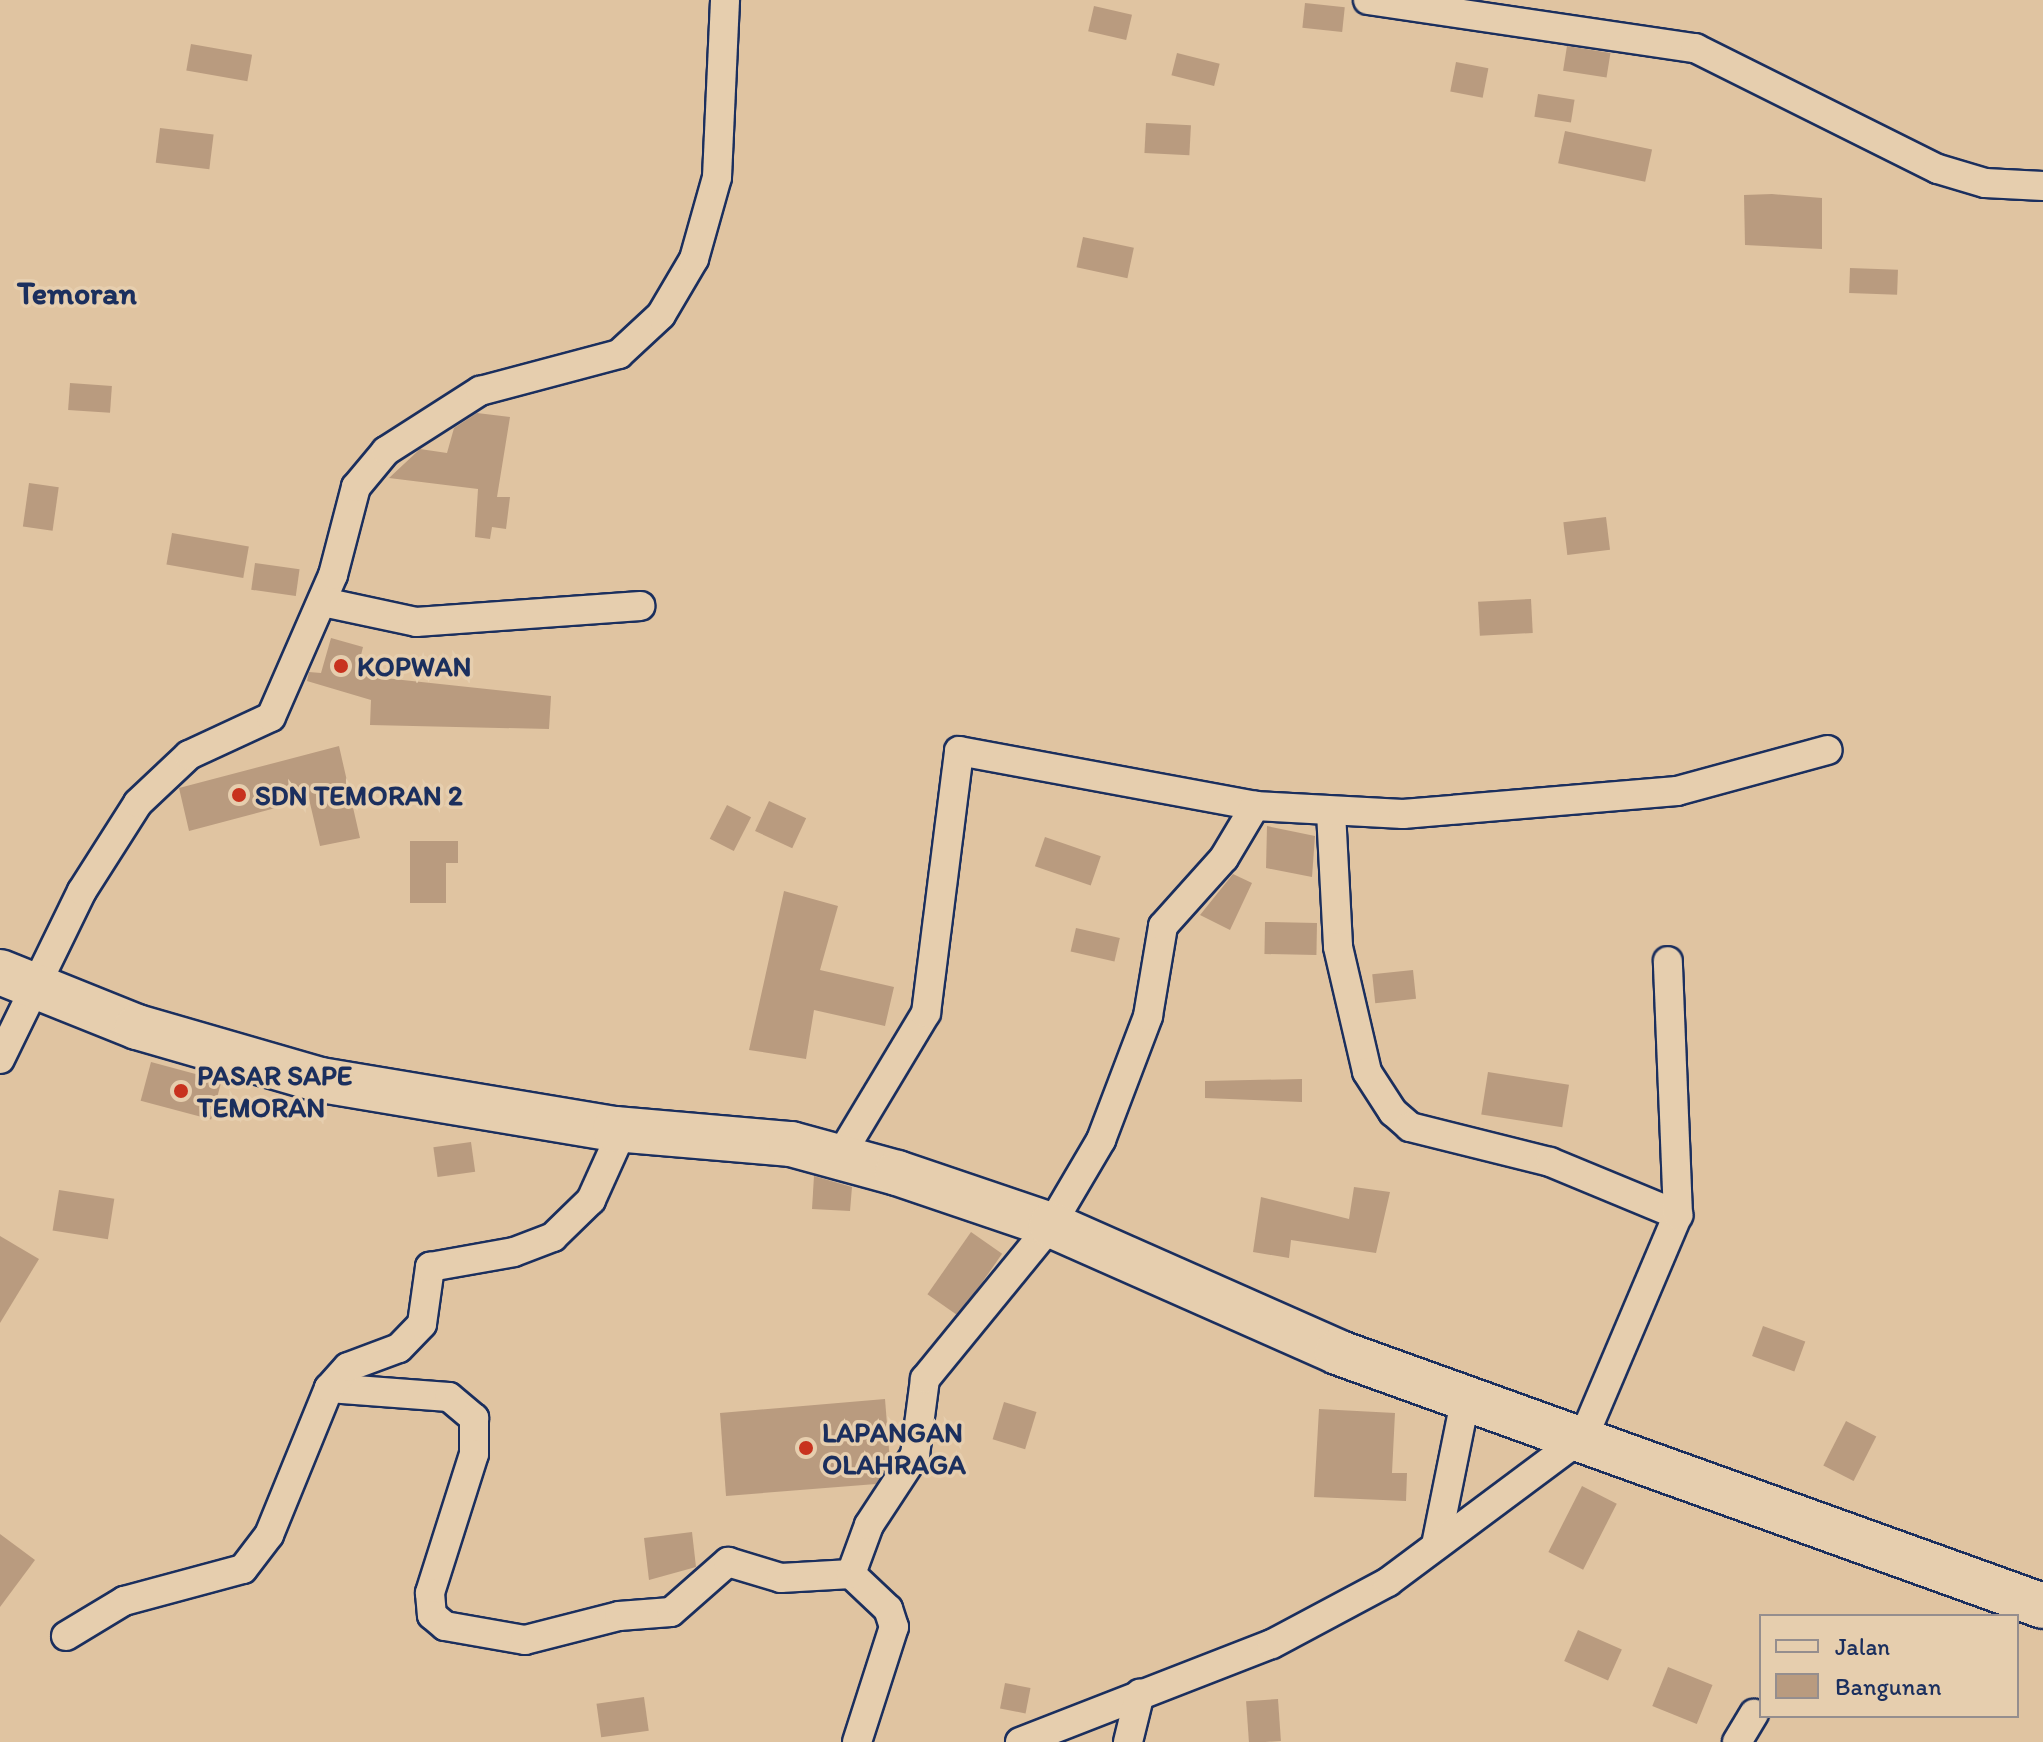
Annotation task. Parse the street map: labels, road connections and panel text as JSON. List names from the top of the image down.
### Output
{
  "districts": ["Temoran"],
  "places": [
    "KOPWAN",
    "SDN TEMORAN 2",
    "PASAR SAPE TEMORAN",
    "LAPANGAN OLAHRAGA"
  ],
  "legend": ["Jalan", "Bangunan"]
}
